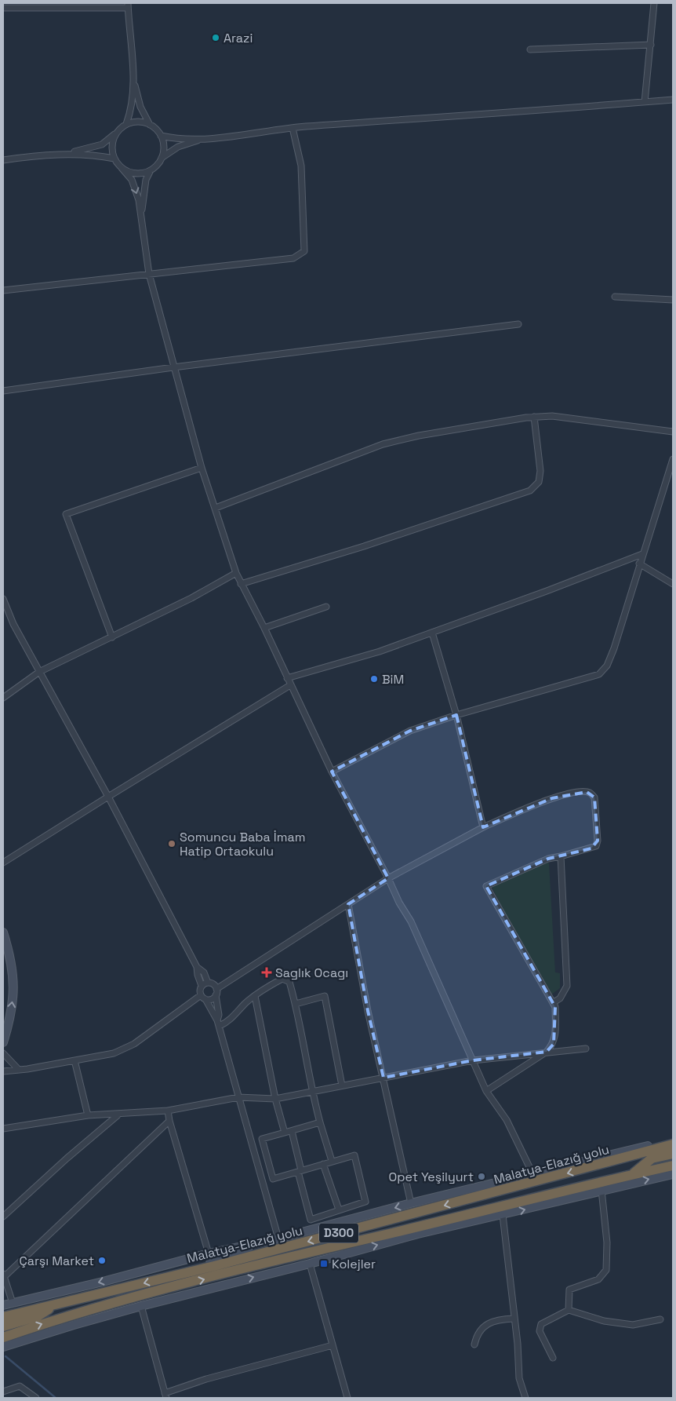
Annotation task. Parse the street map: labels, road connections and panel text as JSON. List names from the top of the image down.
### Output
{
  "streets": {
    "highway": ["Malatya-Elazığ yolu", "D300"]
  },
  "places": {
    "other": [
      "Arazi",
      "BiM",
      "Somuncu Baba İmam Hatip Ortaokulu",
      "Opet Yeşilyurt",
      "Çarşı Market"
    ],
    "health": ["Saglık Ocagı"],
    "transit": ["Kolejler"]
  }
}
